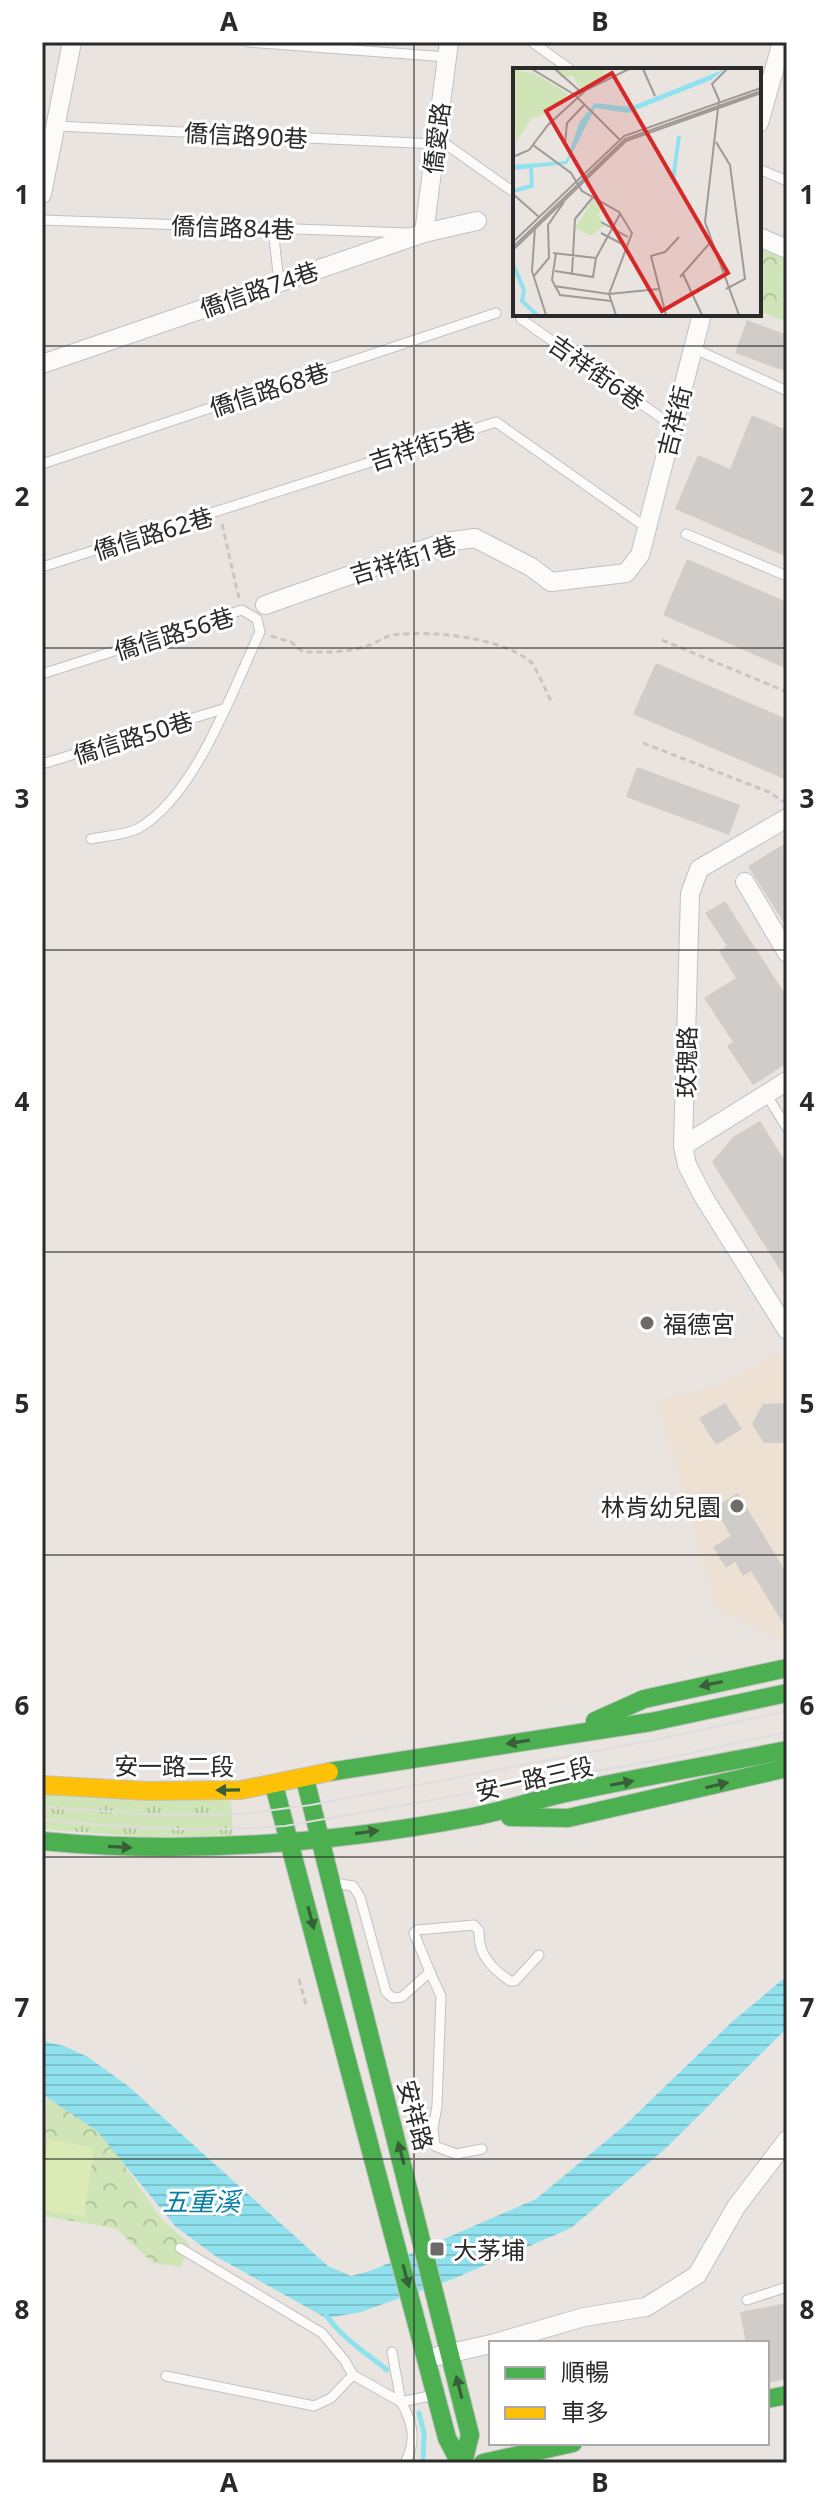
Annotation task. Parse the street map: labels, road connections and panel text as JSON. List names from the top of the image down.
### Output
{
  "streets": {
    "street": [
      "僑愛路",
      "僑信路74巷",
      "吉祥街",
      "吉祥街1巷",
      "玫瑰路",
      "安一路二段",
      "安一路三段",
      "安祥路"
    ],
    "lane": [
      "僑信路90巷",
      "僑信路84巷",
      "吉祥街6巷",
      "僑信路68巷",
      "吉祥街5巷",
      "僑信路62巷",
      "僑信路56巷",
      "僑信路50巷"
    ]
  },
  "crossings": [
    ["僑信路90巷", "僑愛路"],
    ["僑愛路", "僑信路84巷"],
    ["僑愛路", "僑信路74巷"],
    ["僑信路84巷", "僑信路74巷"],
    ["吉祥街6巷", "吉祥街"],
    ["吉祥街", "吉祥街5巷"],
    ["吉祥街", "吉祥街1巷"],
    ["吉祥街5巷", "僑信路62巷"],
    ["吉祥街5巷", "吉祥街1巷"],
    ["僑信路56巷", "僑信路50巷"],
    ["安一路二段", "安一路三段"],
    ["安一路二段", "安祥路"],
    ["安一路三段", "安祥路"]
  ],
  "water": ["五重溪"],
  "places": {
    "other": ["福德宮", "林肯幼兒園"],
    "transit": ["大茅埔"]
  },
  "legend": ["順暢", "車多"],
  "grid": {
    "columns": ["A", "B"],
    "rows": [
      "1",
      "2",
      "3",
      "4",
      "5",
      "6",
      "7",
      "8"
    ]
  }
}
